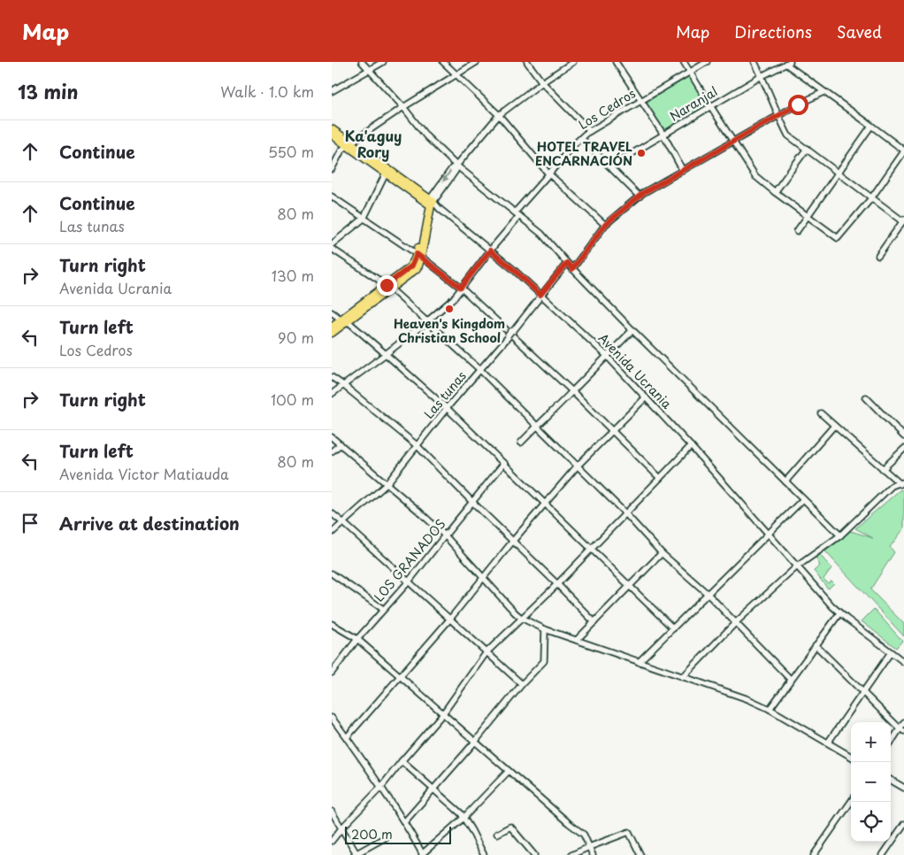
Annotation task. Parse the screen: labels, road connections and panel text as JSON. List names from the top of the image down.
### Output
{
  "streets": {
    "main road": ["Avenida Ucrania"],
    "street": [
      "Naranjal",
      "Los Cedros",
      "Las tunas",
      "LOS GRANADOS"
    ]
  },
  "crossings": [
    ["Los Cedros", "Avenida Ucrania"],
    ["Avenida Ucrania", "Las tunas"]
  ],
  "districts": ["Ka'aguy Rory"],
  "places": ["HOTEL TRAVEL ENCARNACIÓN", "Heaven's Kingdom Christian School"],
  "scale_bar": "200 m",
  "page": {
    "header": "Map",
    "nav": ["Map", "Directions", "Saved"],
    "heading": ["13 min", "Walk · 1.0 km"],
    "list": [
      ["Continue", "550 m"],
      ["Continue", "Las tunas", "80 m"],
      ["Turn right", "Avenida Ucrania", "130 m"],
      ["Turn left", "Los Cedros", "90 m"],
      ["Turn right", "100 m"],
      ["Turn left", "Avenida Victor Matiauda", "80 m"],
      "Arrive at destination"
    ],
    "map_buttons": ["+", "−"],
    "scale": "200 m"
  }
}
